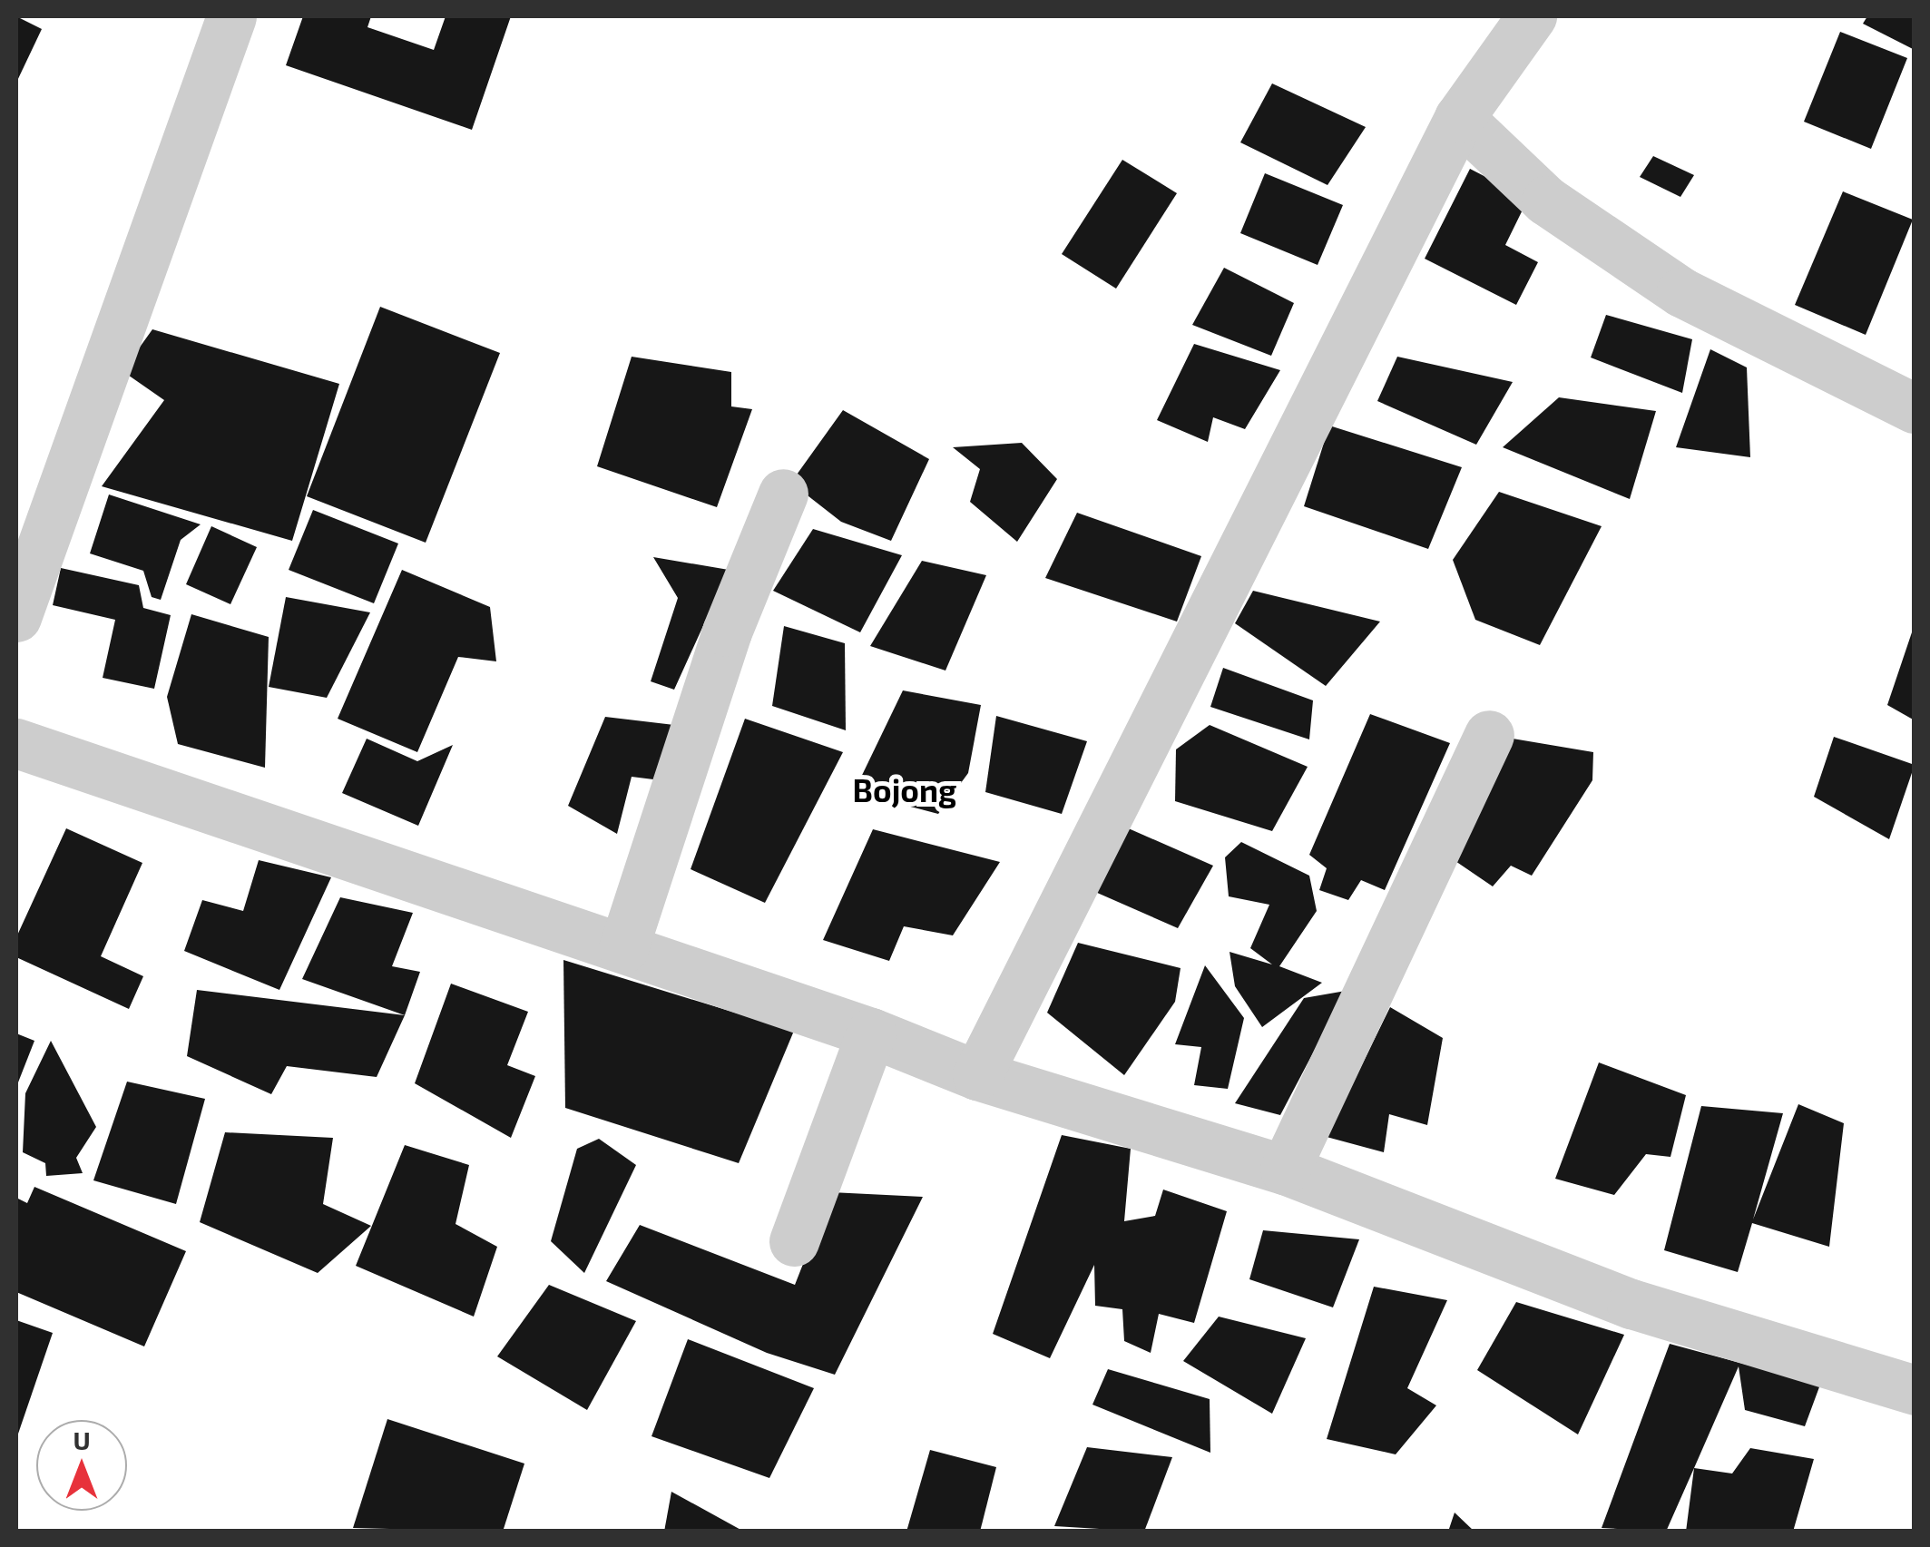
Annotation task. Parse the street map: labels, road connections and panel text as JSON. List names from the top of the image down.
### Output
{
  "districts": ["Bojong"],
  "north": "top"
}
